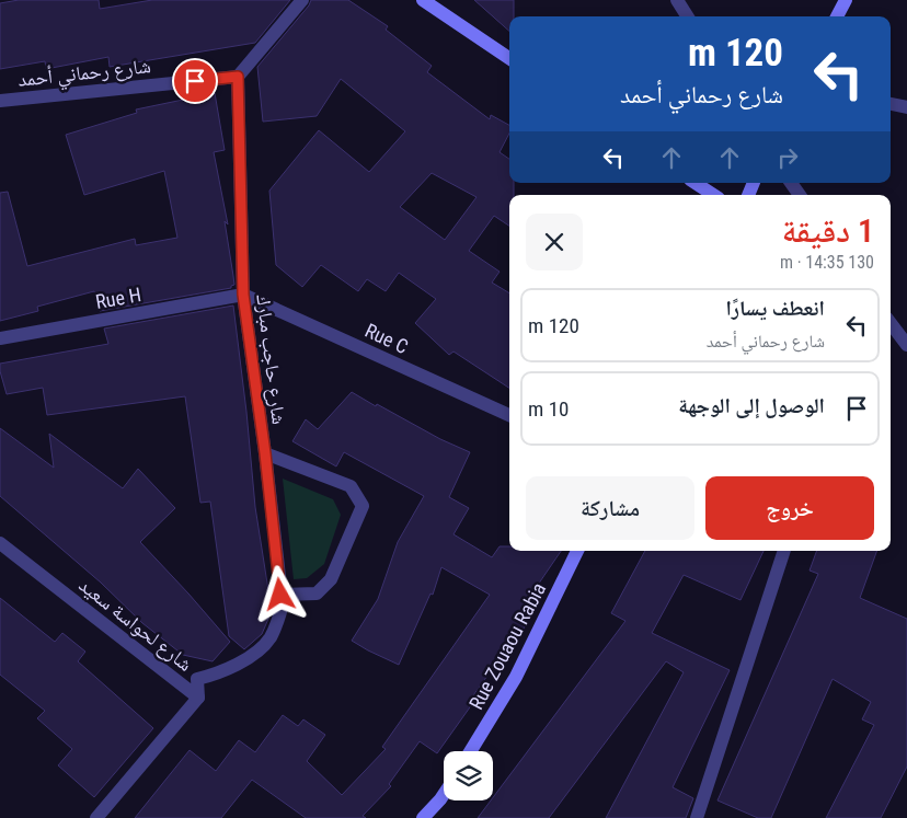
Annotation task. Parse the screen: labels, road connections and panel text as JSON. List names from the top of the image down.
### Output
{
  "streets": {
    "main road": ["Rue Zouaou Rabia"],
    "street": [
      "شارع رحماني أحمد",
      "Rue H",
      "Rue C",
      "شارع حاجب مبارك",
      "شارع لحواسة سعيد"
    ]
  },
  "crossings": [
    ["شارع رحماني أحمد", "شارع حاجب مبارك"],
    ["Rue H", "Rue C"],
    ["Rue H", "شارع حاجب مبارك"],
    ["Rue C", "شارع حاجب مبارك"],
    ["شارع حاجب مبارك", "شارع لحواسة سعيد"]
  ],
  "page": {
    "turn": ["120 m", "شارع رحماني أحمد"],
    "heading": ["1 دقيقة", "130 m · 14:35"],
    "list": [
      {
        "name": "انعطف يسارًا",
        "note": "شارع رحماني أحمد",
        "value": "120 m"
      },
      {
        "name": "الوصول إلى الوجهة",
        "value": "10 m"
      }
    ],
    "buttons": ["خروج", "مشاركة"]
  }
}
